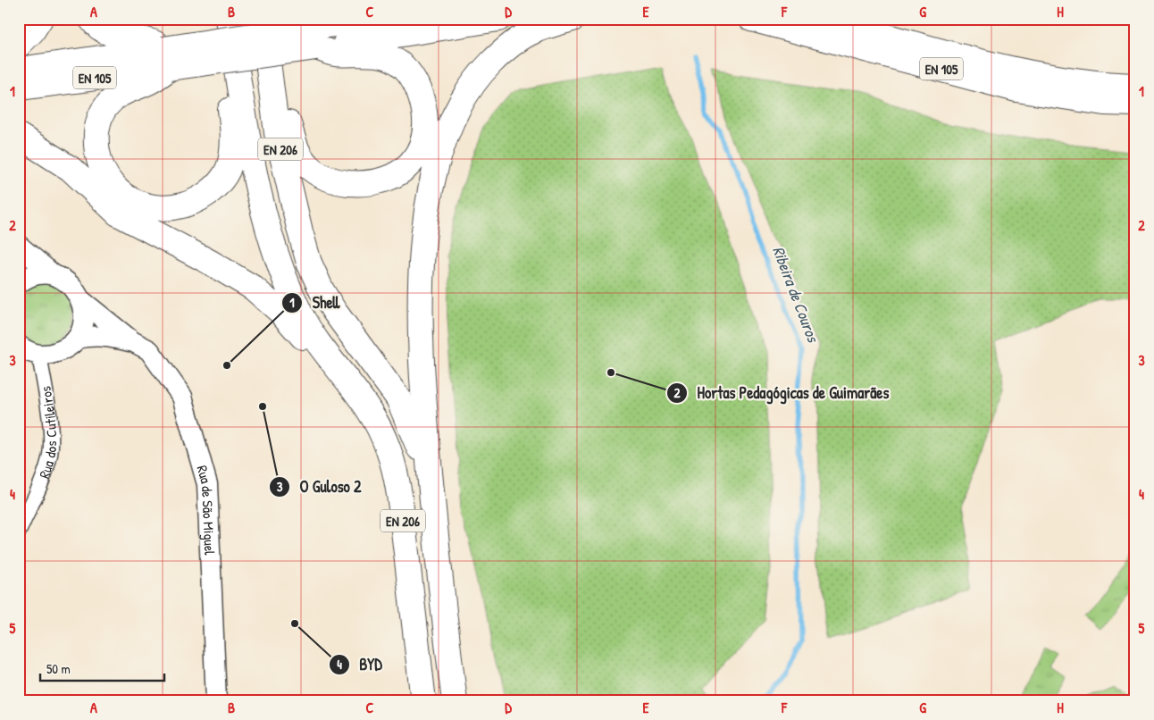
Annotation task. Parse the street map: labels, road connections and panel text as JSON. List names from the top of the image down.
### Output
{
  "streets": {
    "highway": ["EN 105", "EN 206"],
    "main road": ["Rua de São Miguel"],
    "street": ["Rua dos Cutileiros"]
  },
  "water": ["Ribeira de Couros"],
  "places": [
    "Shell",
    "Hortas Pedagógicas de Guimarães",
    "O Guloso 2",
    "BYD"
  ],
  "scale_bar": "50 m",
  "grid": {
    "columns": [
      "A",
      "B",
      "C",
      "D",
      "E",
      "F",
      "G",
      "H"
    ],
    "rows": [
      "1",
      "2",
      "3",
      "4",
      "5"
    ]
  }
}
